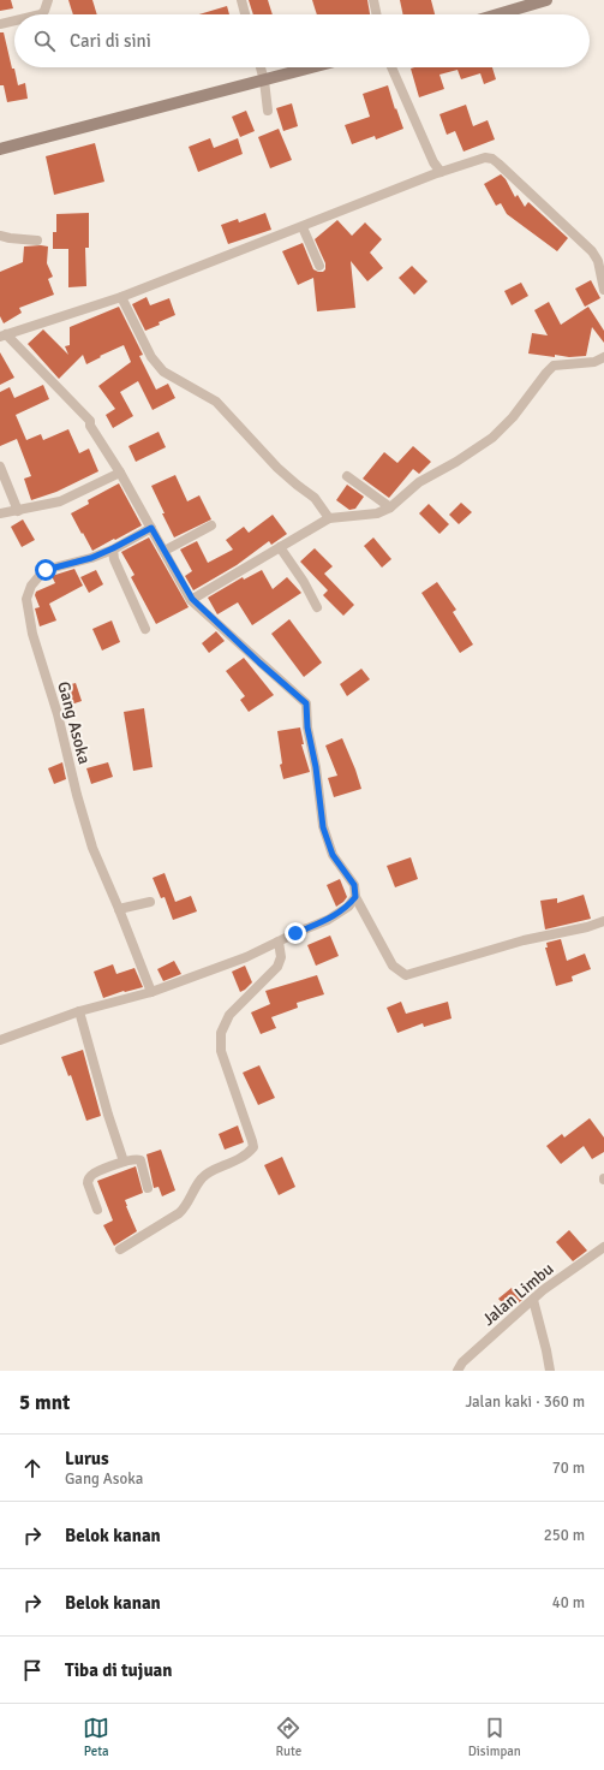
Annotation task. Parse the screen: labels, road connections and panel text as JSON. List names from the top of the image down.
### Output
{
  "streets": {
    "street": ["Gang Asoka", "Jalan Limbu"]
  },
  "page": {
    "search": "Cari di sini",
    "heading": ["5 mnt", "Jalan kaki · 360 m"],
    "list": [
      ["Lurus", "Gang Asoka", "70 m"],
      ["Belok kanan", "250 m"],
      ["Belok kanan", "40 m"],
      "Tiba di tujuan"
    ],
    "nav": ["Peta", "Rute", "Disimpan"]
  }
}
